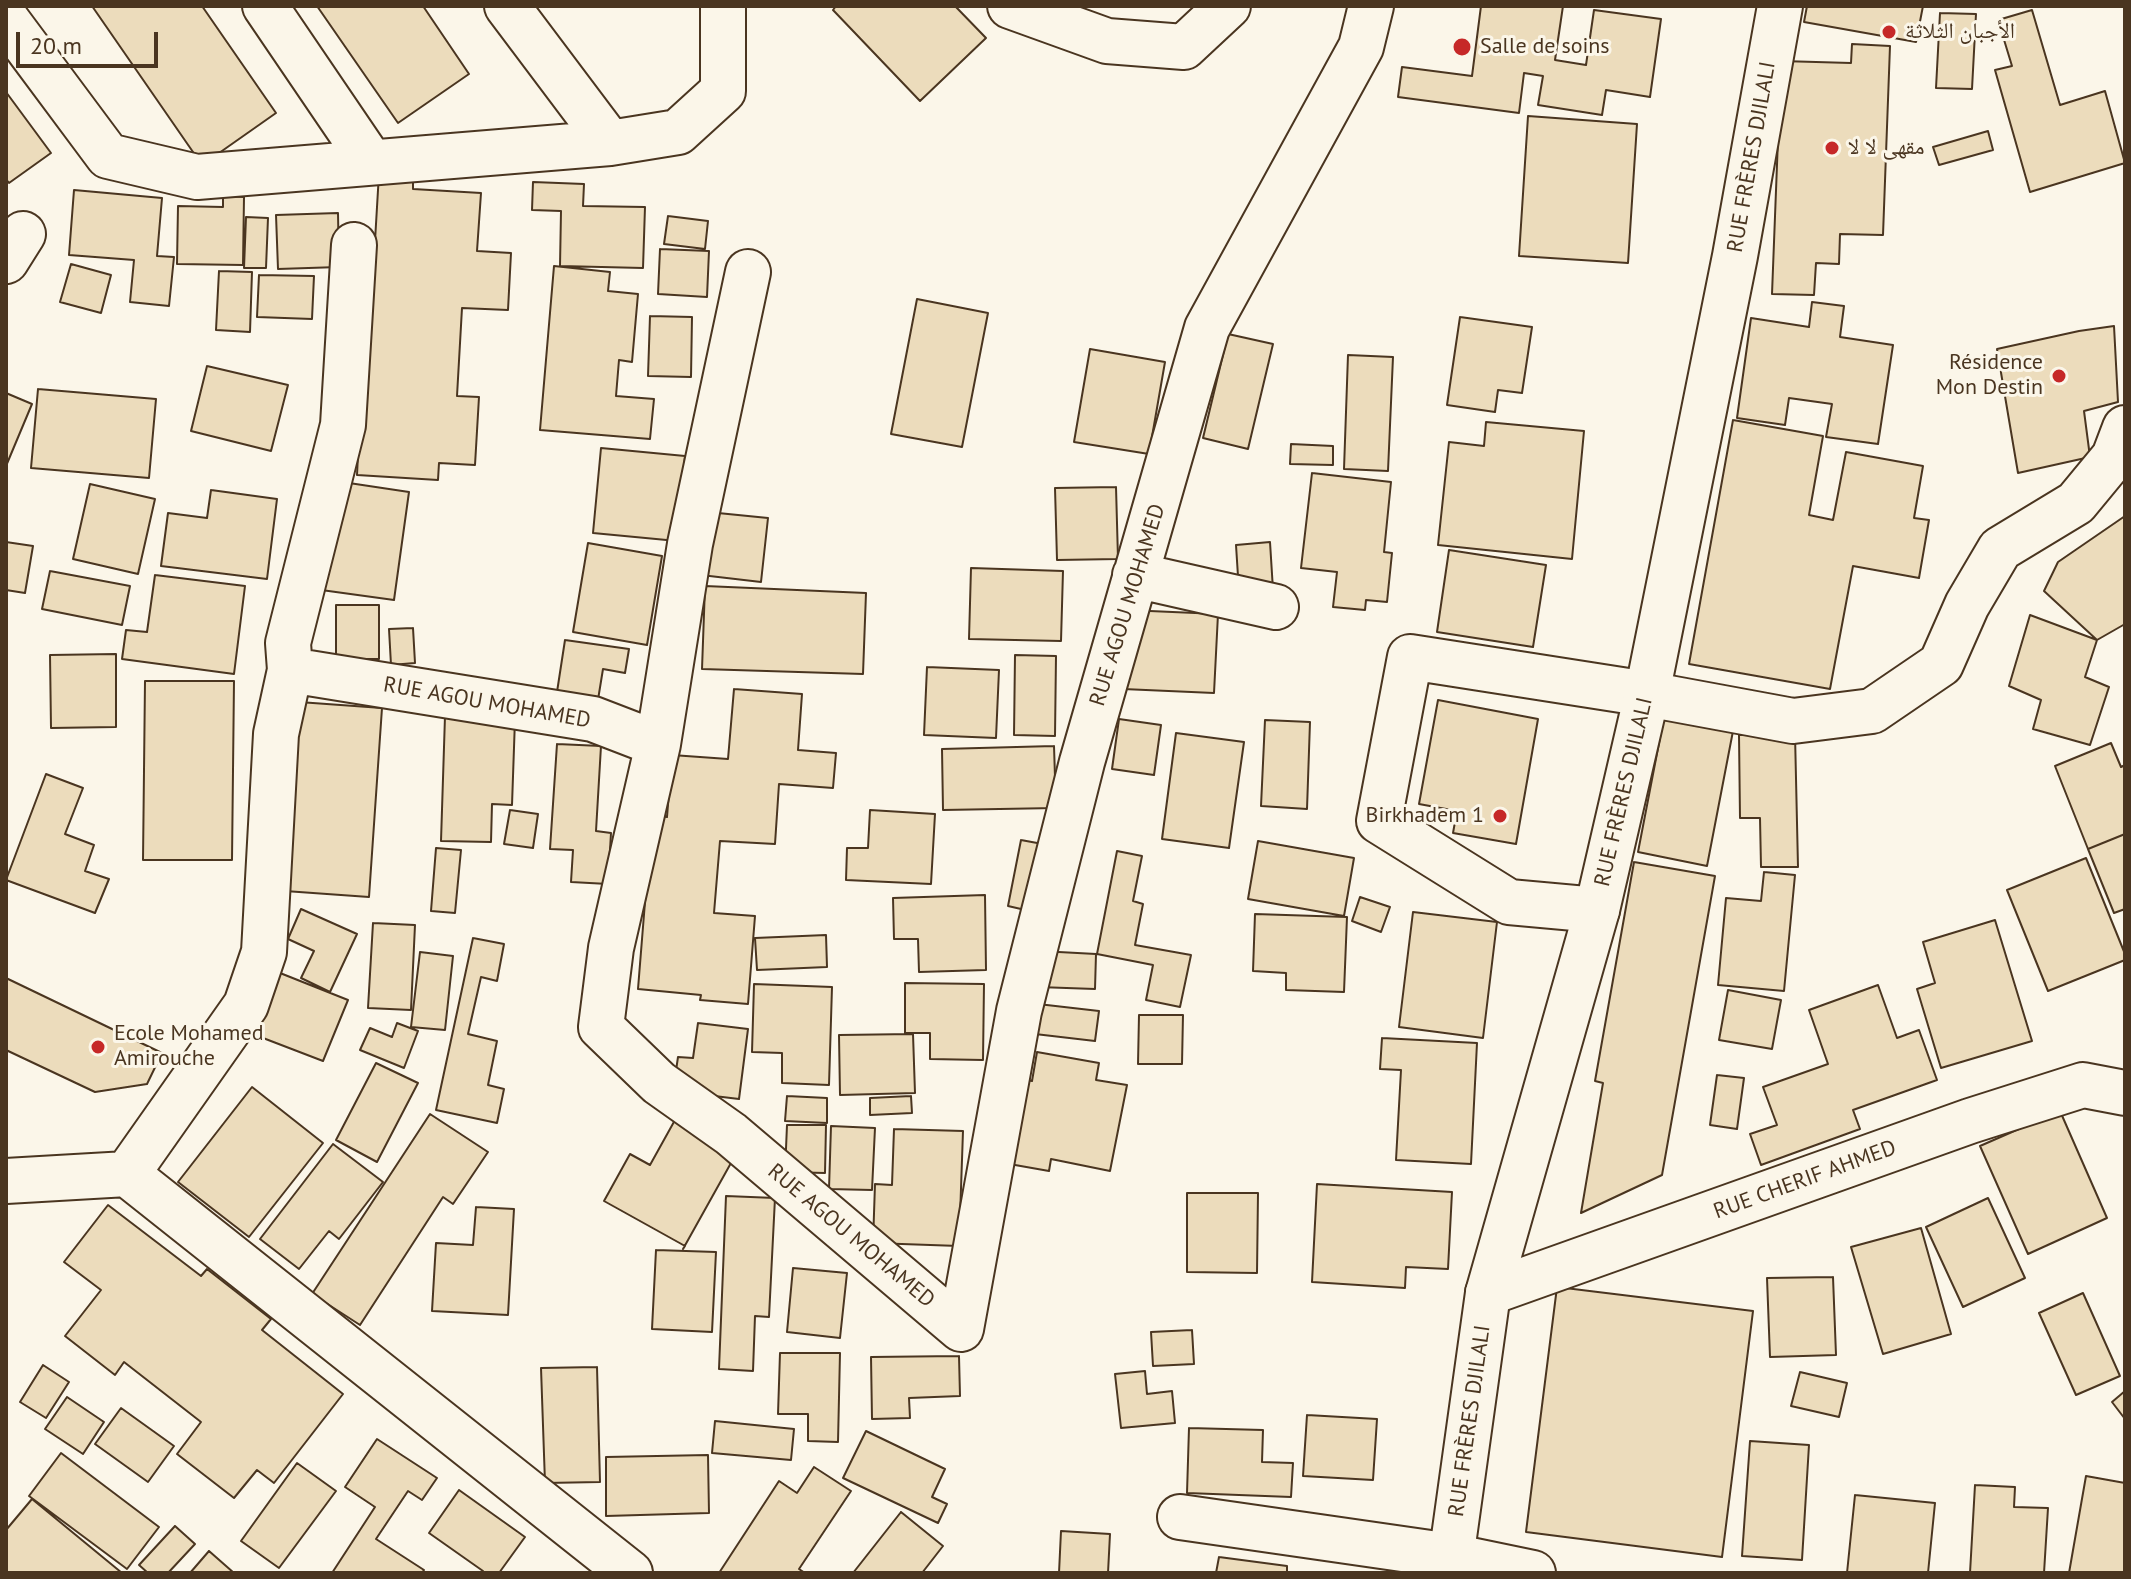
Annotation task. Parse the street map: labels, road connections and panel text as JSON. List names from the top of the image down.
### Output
{
  "streets": {
    "street": ["RUE FRÈRES DJILALI", "RUE AGOU MOHAMED", "RUE CHERIF AHMED"]
  },
  "crossings": [
    ["RUE FRÈRES DJILALI", "RUE CHERIF AHMED"]
  ],
  "places": [
    "الأجبان الثلاثة",
    "Salle de soins",
    "مقهى لا لا",
    "Résidence Mon Destin",
    "Birkhadem 1",
    "Ecole Mohamed Amirouche"
  ],
  "scale_bar": "20 m"
}
